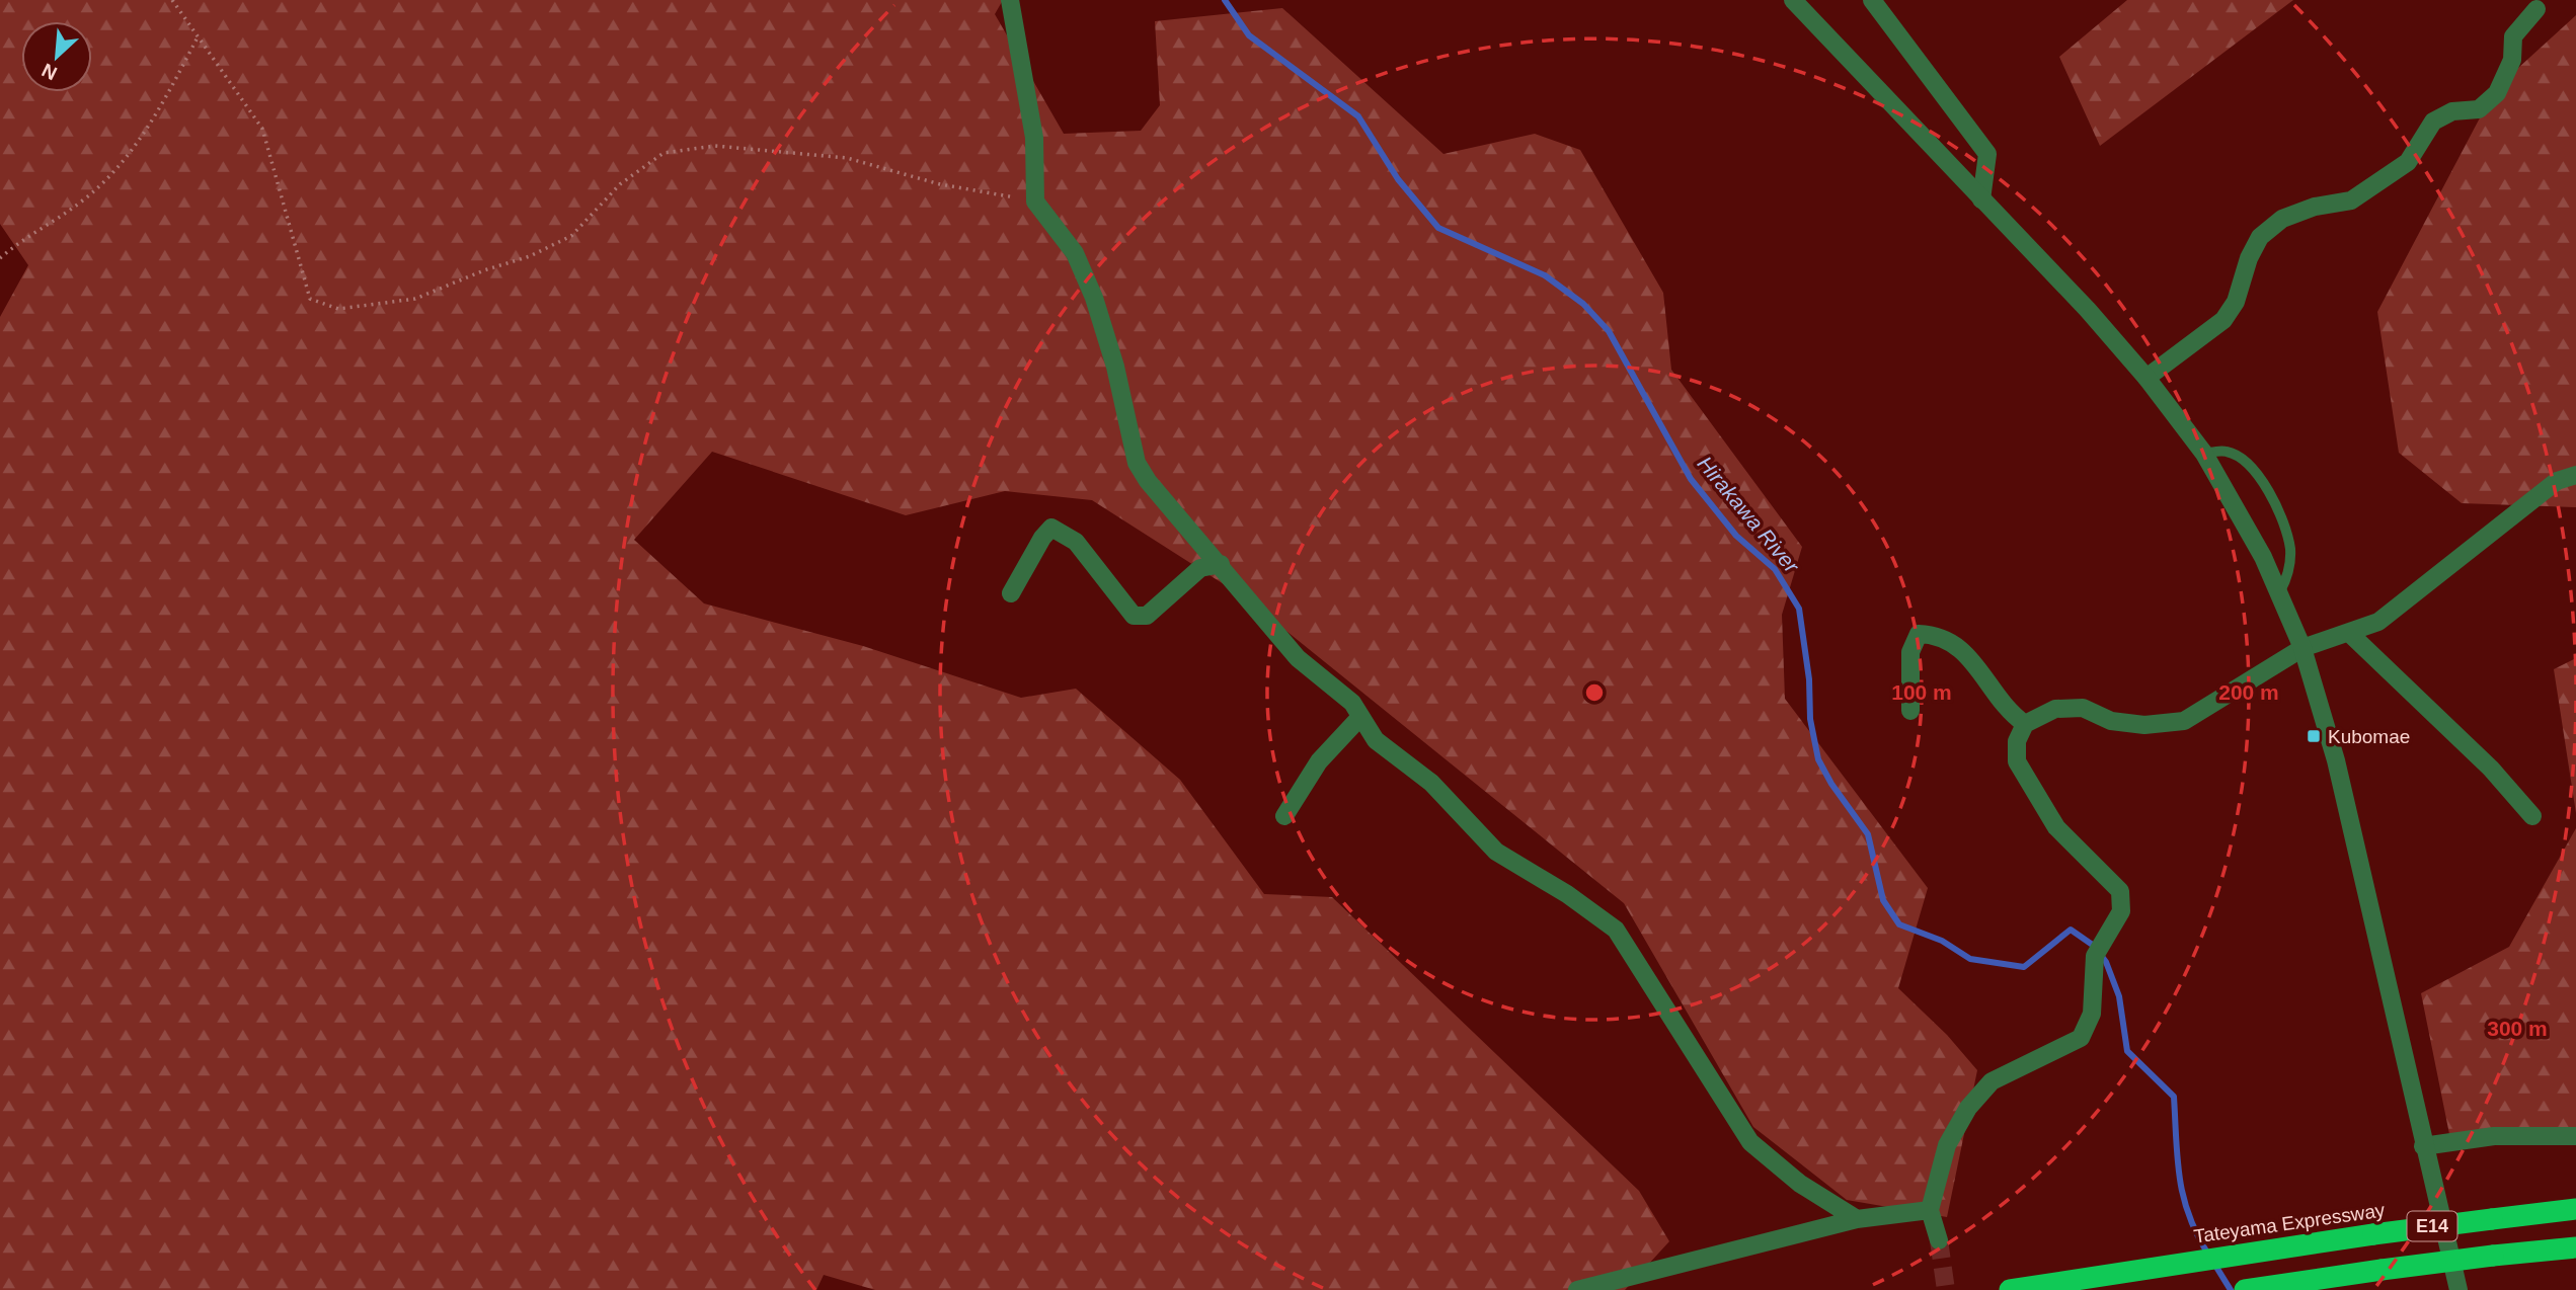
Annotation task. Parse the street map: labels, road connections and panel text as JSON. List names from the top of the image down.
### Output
{
  "streets": {
    "highway": ["Tateyama Expressway", "E14"]
  },
  "water": ["Hirakawa River"],
  "places": {
    "transit": ["Kubomae"]
  },
  "north": "bottom left",
  "rings": ["100 m", "200 m", "300 m"]
}
